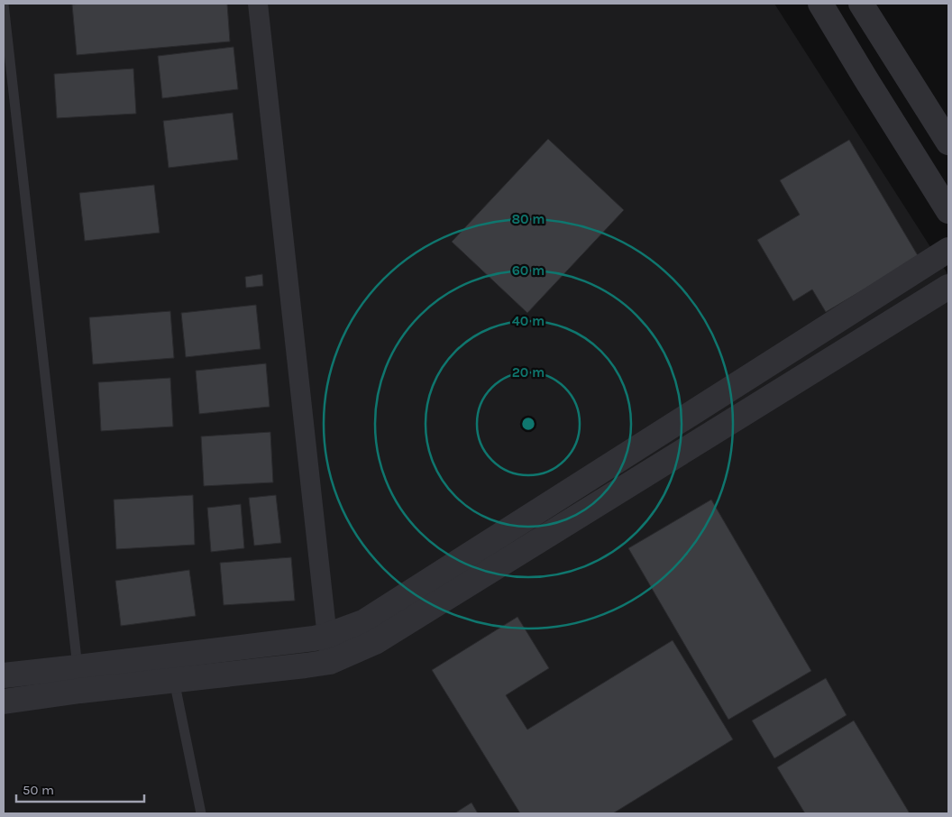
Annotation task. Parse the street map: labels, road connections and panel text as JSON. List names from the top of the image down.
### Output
{
  "scale_bar": "50 m",
  "rings": [
    "80 m",
    "60 m",
    "40 m",
    "20 m"
  ]
}
